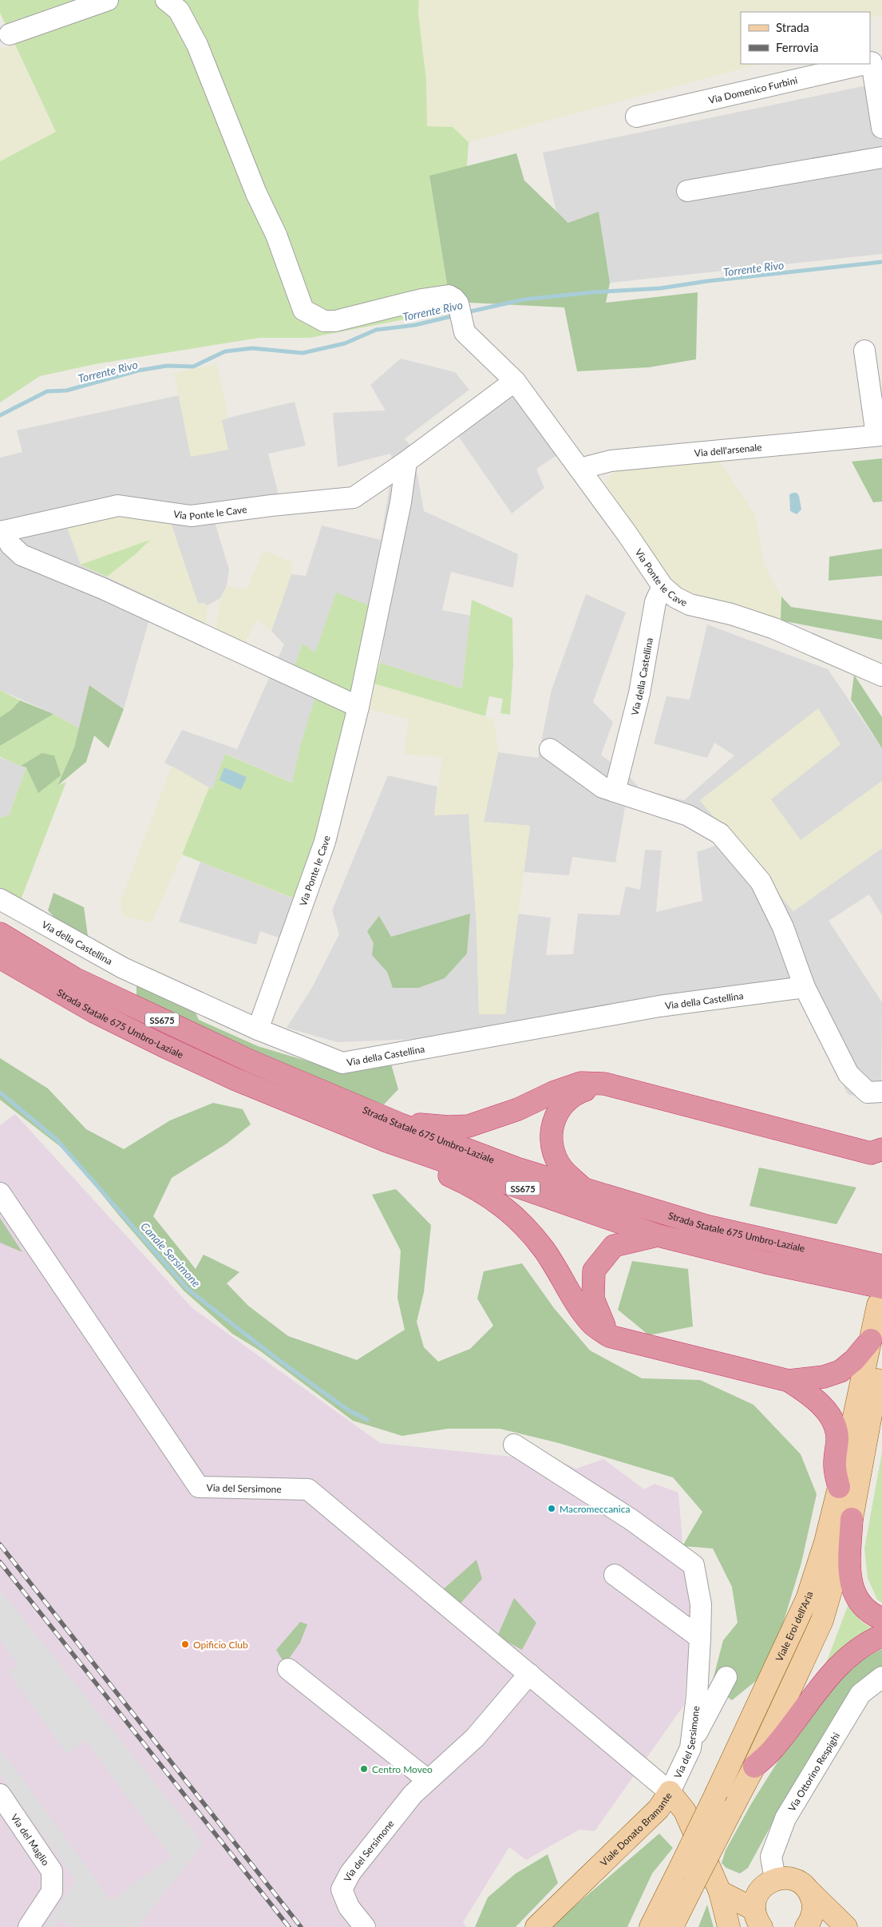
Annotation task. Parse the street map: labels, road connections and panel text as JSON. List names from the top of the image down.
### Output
{
  "streets": {
    "highway": ["SS675", "Strada Statale 675 Umbro-Laziale"],
    "main road": ["Viale Eroi dell'Aria", "Viale Donato Bramante"],
    "street": [
      "Via Domenico Furbini",
      "Via dell'arsenale",
      "Via Ponte le Cave",
      "Via della Castellina",
      "Via del Sersimone",
      "Via Ottorino Respighi",
      "Via del Maglio"
    ]
  },
  "crossings": [
    ["Via dell'arsenale", "Via Ponte le Cave"],
    ["Via Ponte le Cave", "Via della Castellina"],
    ["Strada Statale 675 Umbro-Laziale", "Viale Eroi dell'Aria"],
    ["Via del Sersimone", "Viale Donato Bramante"],
    ["Via Ottorino Respighi", "Viale Donato Bramante"]
  ],
  "water": ["Torrente Rivo", "Canale Sersimone"],
  "places": ["Macromeccanica", "Opificio Club", "Centro Moveo"],
  "legend": ["Strada", "Ferrovia"]
}
